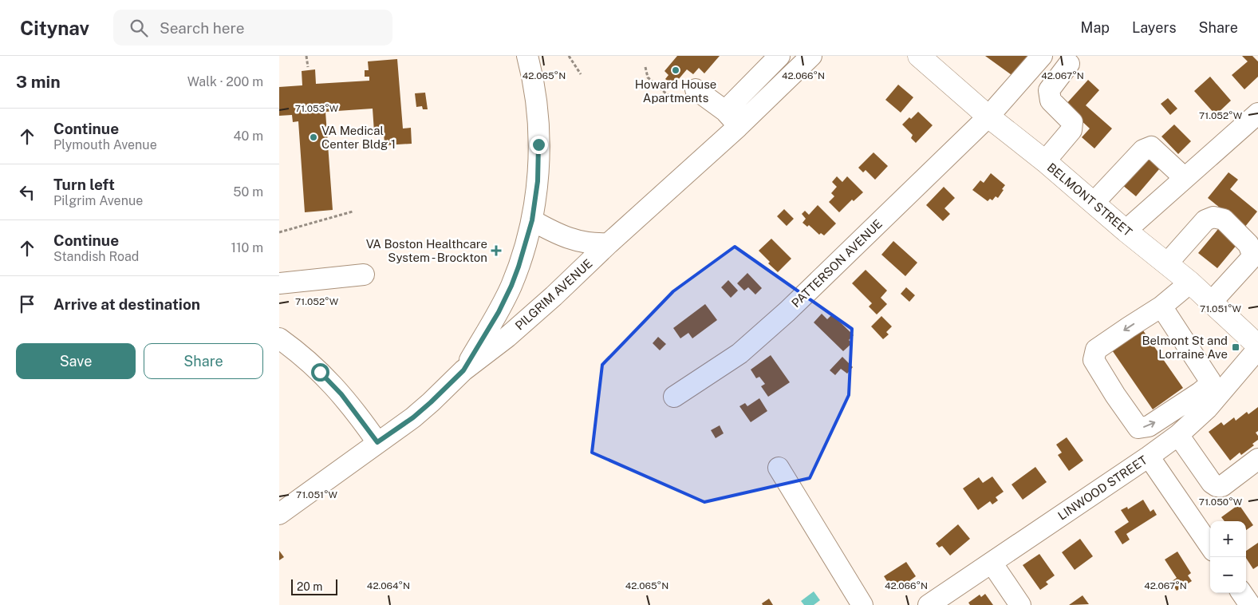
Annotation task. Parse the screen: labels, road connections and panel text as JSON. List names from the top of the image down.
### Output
{
  "streets": {
    "main road": ["BELMONT STREET"],
    "street": ["PATTERSON AVENUE", "PILGRIM AVENUE", "LINWOOD STREET"]
  },
  "crossings": [
    ["BELMONT STREET", "PATTERSON AVENUE"],
    ["BELMONT STREET", "LINWOOD STREET"]
  ],
  "places": {
    "other": ["Howard House Apartments", "VA Medical Center Bldg 1"],
    "health": ["VA Boston Healthcare System - Brockton"],
    "transit": ["Belmont St and Lorraine Ave"]
  },
  "scale_bar": "20 m",
  "page": {
    "header": "Citynav",
    "search": "Search here",
    "nav": ["Map", "Layers", "Share"],
    "heading": ["3 min", "Walk · 200 m"],
    "list": [
      ["Continue", "Plymouth Avenue", "40 m"],
      ["Turn left", "Pilgrim Avenue", "50 m"],
      ["Continue", "Standish Road", "110 m"],
      "Arrive at destination"
    ],
    "buttons": ["Save", "Share"],
    "map_buttons": ["+", "−"],
    "scale": "20 m"
  },
  "coordinates": [
    "42.065°N",
    "42.066°N",
    "42.067°N",
    "71.053°W",
    "71.052°W",
    "71.051°W",
    "71.050°W",
    "42.064°N"
  ]
}
